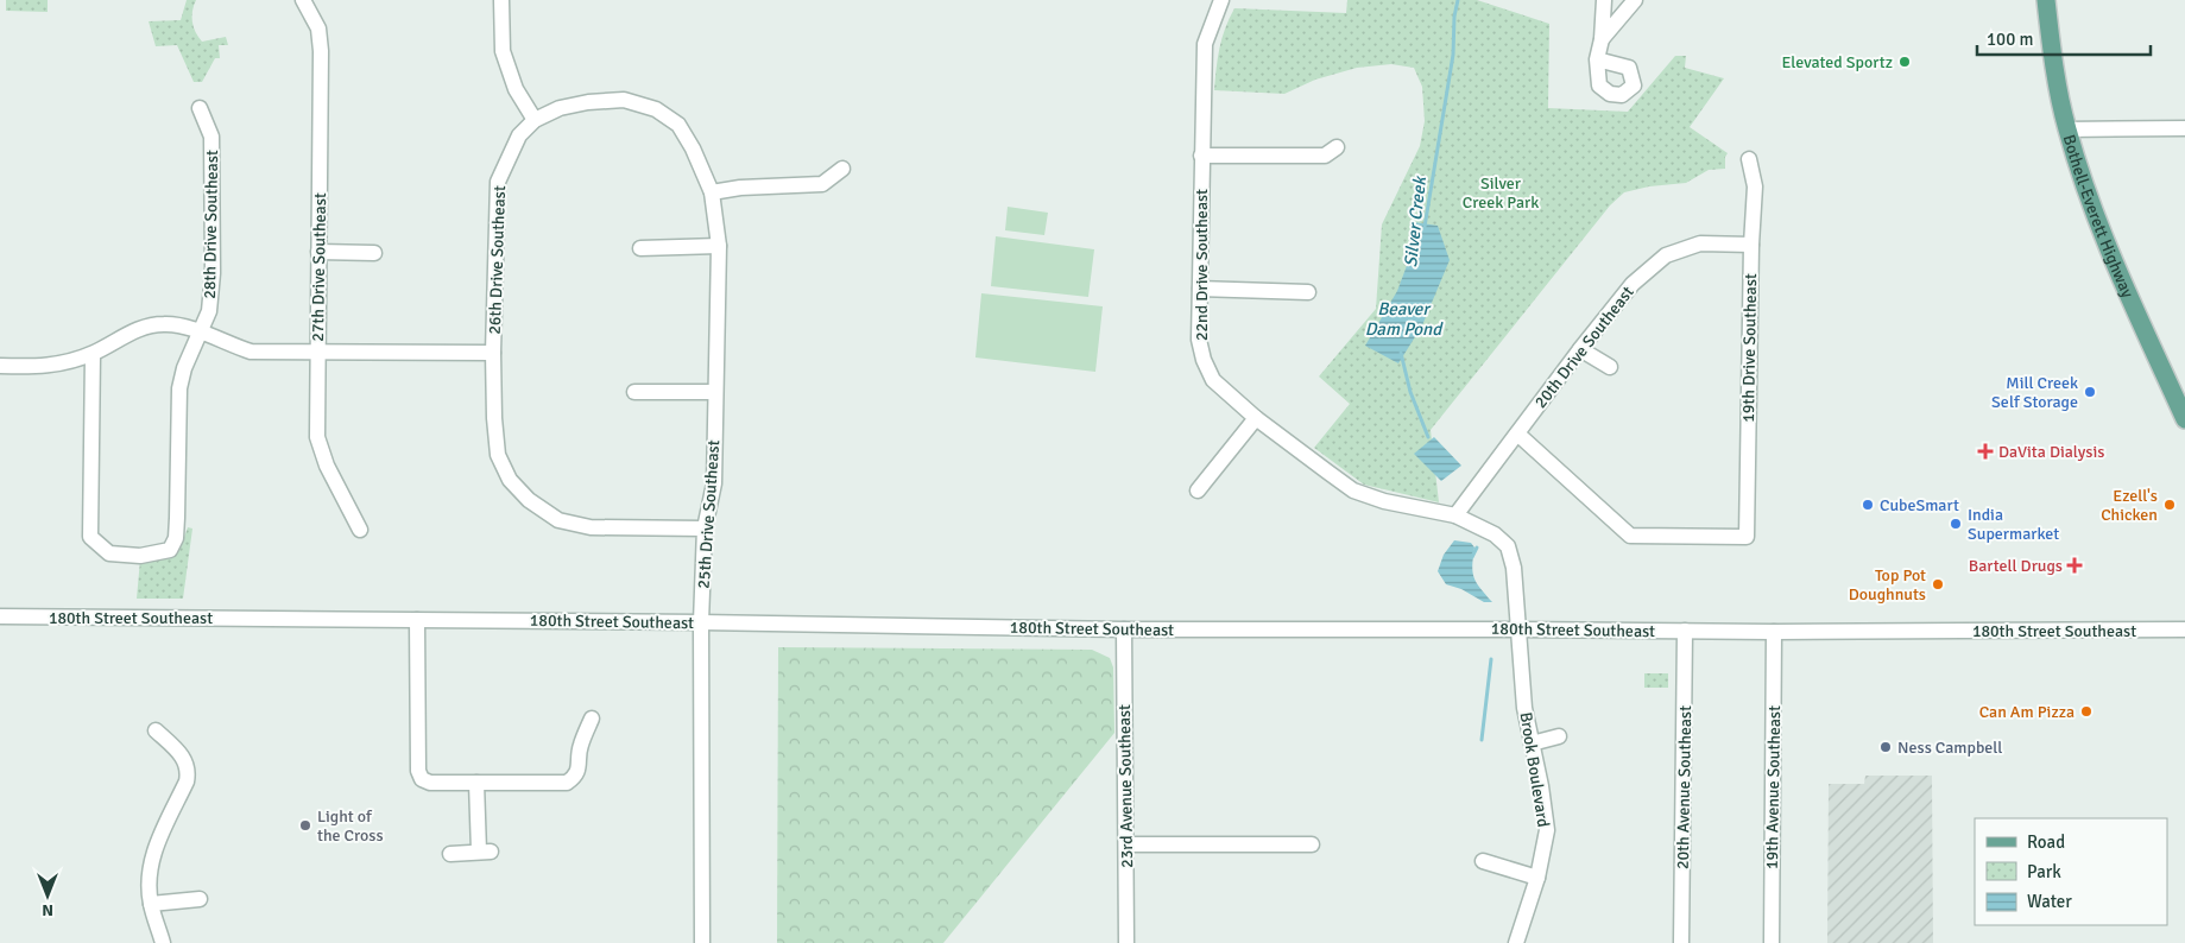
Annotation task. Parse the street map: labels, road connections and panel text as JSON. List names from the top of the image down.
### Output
{
  "streets": {
    "main road": ["Bothell-Everett Highway"],
    "street": [
      "28th Drive Southeast",
      "26th Drive Southeast",
      "22nd Drive Southeast",
      "27th Drive Southeast",
      "20th Drive Southeast",
      "19th Drive Southeast",
      "25th Drive Southeast",
      "180th Street Southeast",
      "Brook Boulevard",
      "23rd Avenue Southeast",
      "20th Avenue Southeast",
      "19th Avenue Southeast"
    ]
  },
  "crossings": [
    ["26th Drive Southeast", "25th Drive Southeast"],
    ["22nd Drive Southeast", "20th Drive Southeast"],
    ["22nd Drive Southeast", "Brook Boulevard"],
    ["20th Drive Southeast", "19th Drive Southeast"],
    ["20th Drive Southeast", "Brook Boulevard"],
    ["25th Drive Southeast", "180th Street Southeast"],
    ["180th Street Southeast", "Brook Boulevard"],
    ["180th Street Southeast", "23rd Avenue Southeast"],
    ["180th Street Southeast", "20th Avenue Southeast"],
    ["180th Street Southeast", "19th Avenue Southeast"]
  ],
  "water": ["Silver Creek", "Beaver Dam Pond"],
  "parks": ["Silver Creek Park"],
  "places": {
    "other": [
      "Elevated Sportz",
      "Mill Creek Self Storage",
      "CubeSmart",
      "Ezell's Chicken",
      "India Supermarket",
      "Top Pot Doughnuts",
      "Can Am Pizza",
      "Ness Campbell",
      "Light of the Cross"
    ],
    "health": ["DaVita Dialysis", "Bartell Drugs"]
  },
  "legend": ["Road", "Park", "Water"],
  "scale_bar": "100 m",
  "north": "bottom"
}
